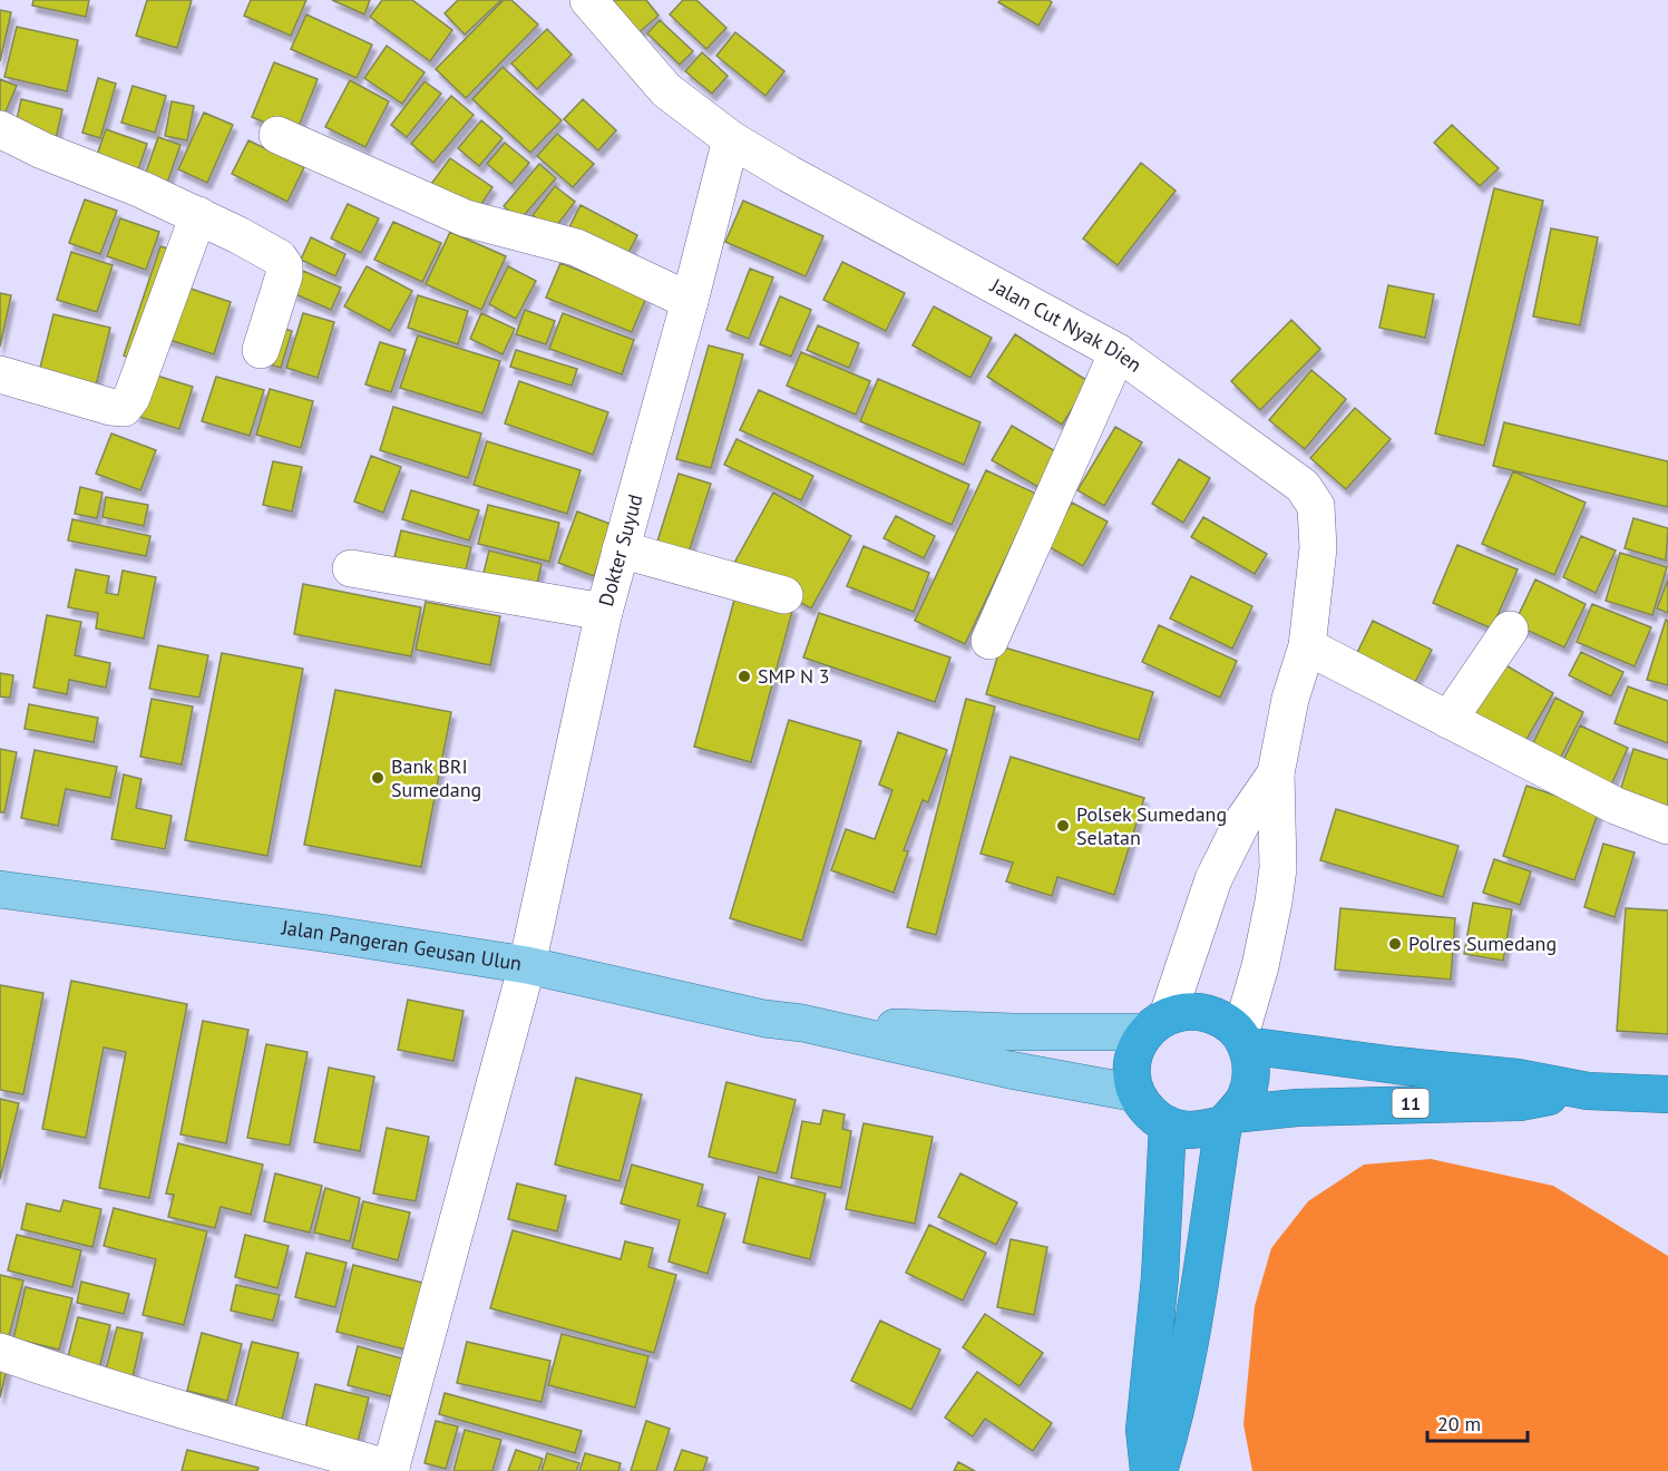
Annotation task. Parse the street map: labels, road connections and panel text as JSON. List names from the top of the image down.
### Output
{
  "streets": {
    "highway": ["11"],
    "main road": ["Jalan Pangeran Geusan Ulun"],
    "street": ["Jalan Cut Nyak Dien", "Dokter Suyud"]
  },
  "crossings": [
    ["Jalan Cut Nyak Dien", "Dokter Suyud"],
    ["Dokter Suyud", "Jalan Pangeran Geusan Ulun"]
  ],
  "places": [
    "SMP N 3",
    "Bank BRI Sumedang",
    "Polsek Sumedang Selatan",
    "Polres Sumedang"
  ],
  "scale_bar": "20 m"
}
